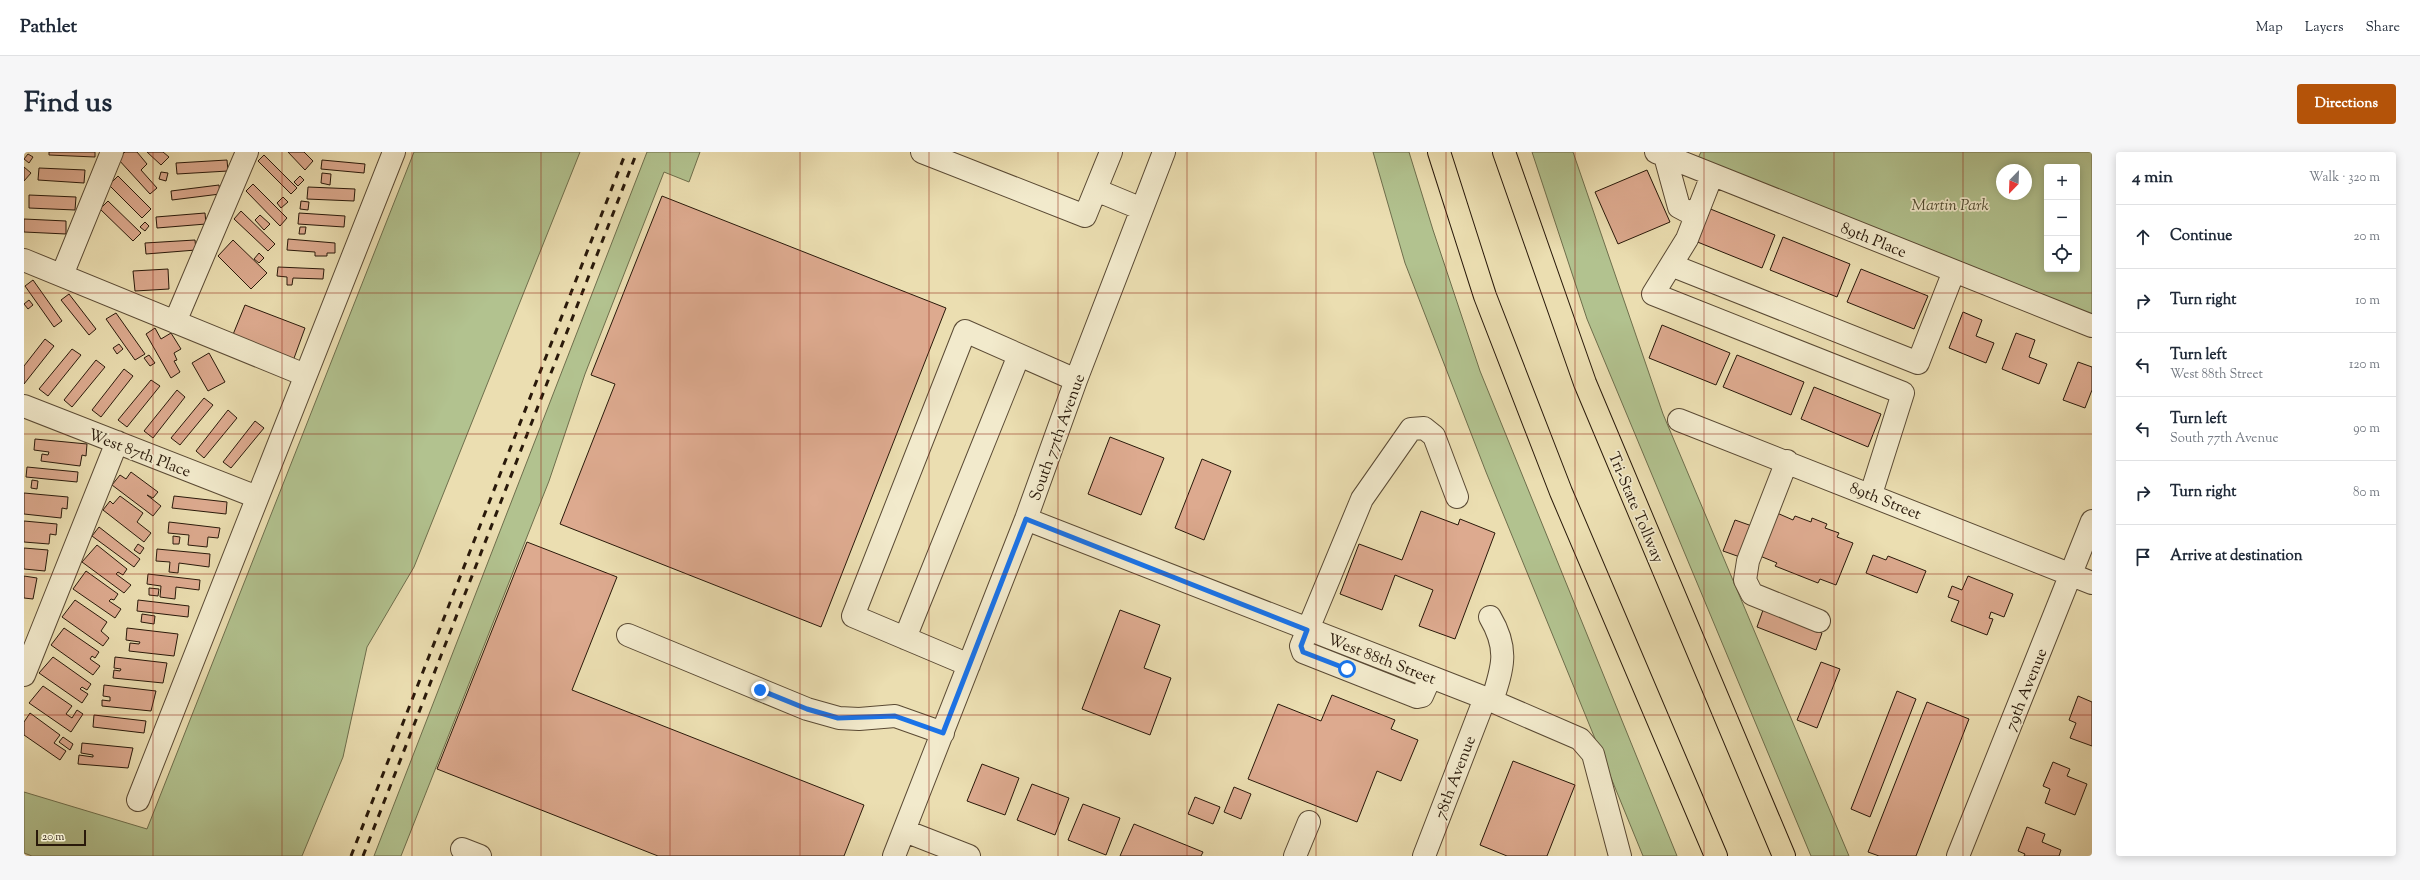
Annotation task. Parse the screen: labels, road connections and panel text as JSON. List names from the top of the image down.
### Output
{
  "streets": {
    "highway": ["Tri-State Tollway"],
    "street": [
      "89th Place",
      "South 77th Avenue",
      "West 87th Place",
      "89th Street",
      "West 88th Street",
      "79th Avenue",
      "78th Avenue"
    ]
  },
  "crossings": [
    ["South 77th Avenue", "West 88th Street"],
    ["89th Street", "79th Avenue"],
    ["West 88th Street", "78th Avenue"]
  ],
  "parks": ["Martin Park"],
  "scale_bar": "20 m",
  "north": "bottom left",
  "page": {
    "header": "Pathlet",
    "nav": ["Map", "Layers", "Share"],
    "title": "Find us",
    "buttons": "Directions",
    "heading": ["4 min", "Walk · 320 m"],
    "map_buttons": ["+", "−"],
    "list": [
      ["Continue", "20 m"],
      ["Turn right", "10 m"],
      ["Turn left", "West 88th Street", "120 m"],
      ["Turn left", "South 77th Avenue", "90 m"],
      ["Turn right", "80 m"],
      "Arrive at destination"
    ],
    "scale": "20 m"
  }
}
